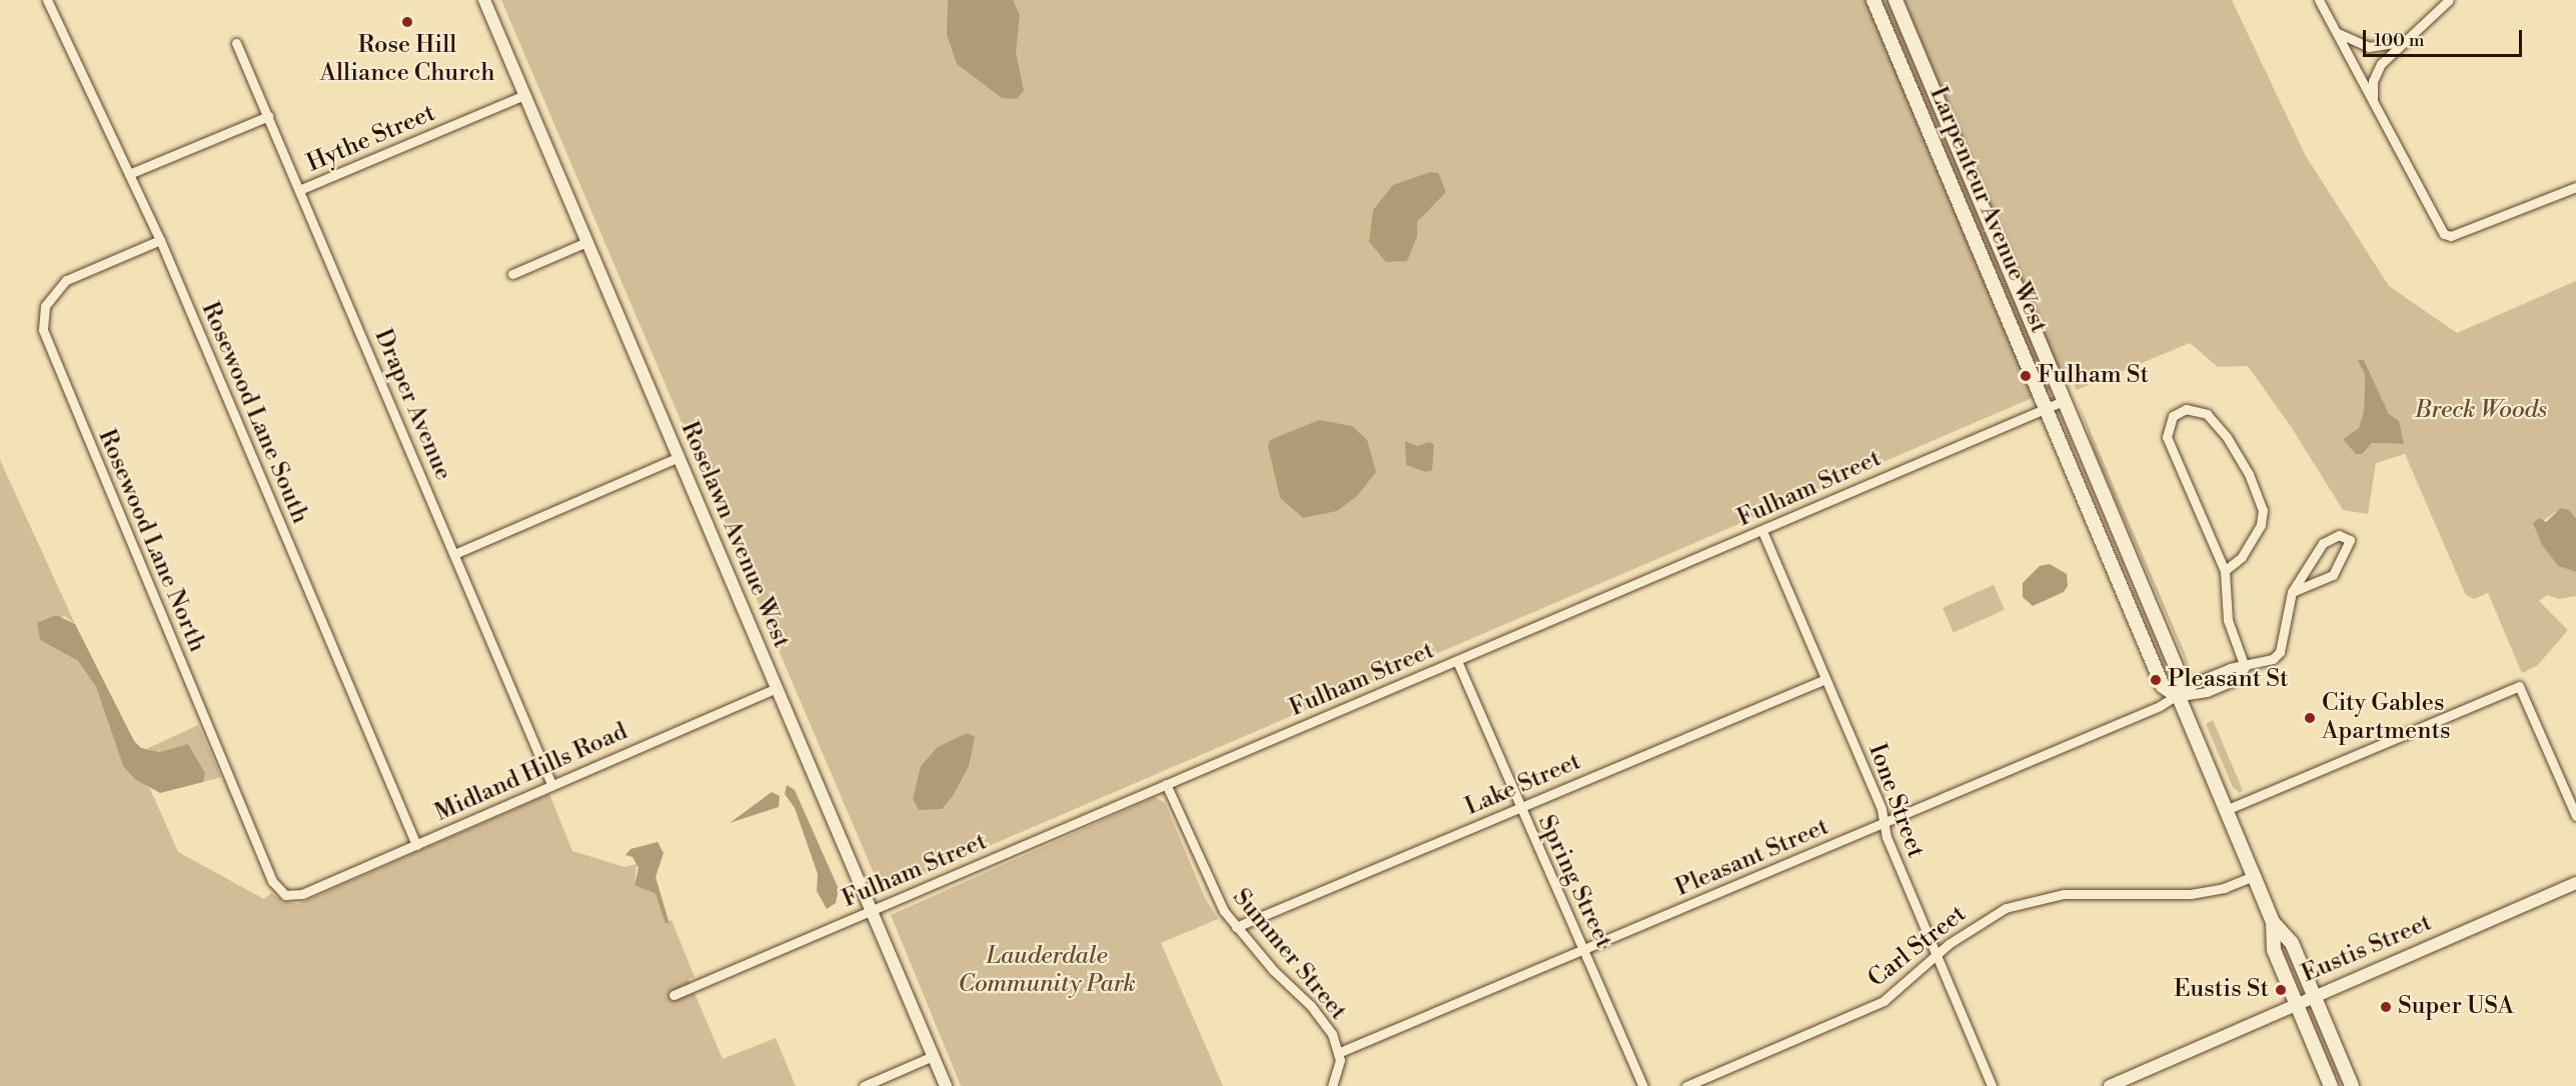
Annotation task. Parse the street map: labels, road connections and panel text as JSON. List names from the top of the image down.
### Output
{
  "streets": {
    "main road": ["Larpenteur Avenue West"],
    "street": [
      "Hythe Street",
      "Draper Avenue",
      "Rosewood Lane South",
      "Fulham Street",
      "Roselawn Avenue West",
      "Rosewood Lane North",
      "Midland Hills Road",
      "Lake Street",
      "Ione Street",
      "Pleasant Street",
      "Spring Street",
      "Carl Street",
      "Eustis Street",
      "Summer Street"
    ]
  },
  "crossings": [
    ["Hythe Street", "Draper Avenue"],
    ["Hythe Street", "Roselawn Avenue West"],
    ["Larpenteur Avenue West", "Fulham Street"],
    ["Larpenteur Avenue West", "Pleasant Street"],
    ["Larpenteur Avenue West", "Carl Street"],
    ["Larpenteur Avenue West", "Eustis Street"],
    ["Draper Avenue", "Midland Hills Road"],
    ["Rosewood Lane South", "Rosewood Lane North"],
    ["Rosewood Lane South", "Midland Hills Road"],
    ["Fulham Street", "Roselawn Avenue West"],
    ["Fulham Street", "Ione Street"],
    ["Fulham Street", "Spring Street"],
    ["Fulham Street", "Summer Street"],
    ["Roselawn Avenue West", "Midland Hills Road"],
    ["Rosewood Lane North", "Midland Hills Road"],
    ["Lake Street", "Ione Street"],
    ["Lake Street", "Spring Street"],
    ["Lake Street", "Summer Street"],
    ["Ione Street", "Pleasant Street"],
    ["Ione Street", "Carl Street"],
    ["Pleasant Street", "Spring Street"],
    ["Pleasant Street", "Summer Street"]
  ],
  "parks": ["Breck Woods", "Lauderdale Community Park"],
  "places": [
    "Rose Hill Alliance Church",
    "Fulham St",
    "Pleasant St",
    "City Gables Apartments",
    "Eustis St",
    "Super USA"
  ],
  "scale_bar": "100 m"
}
